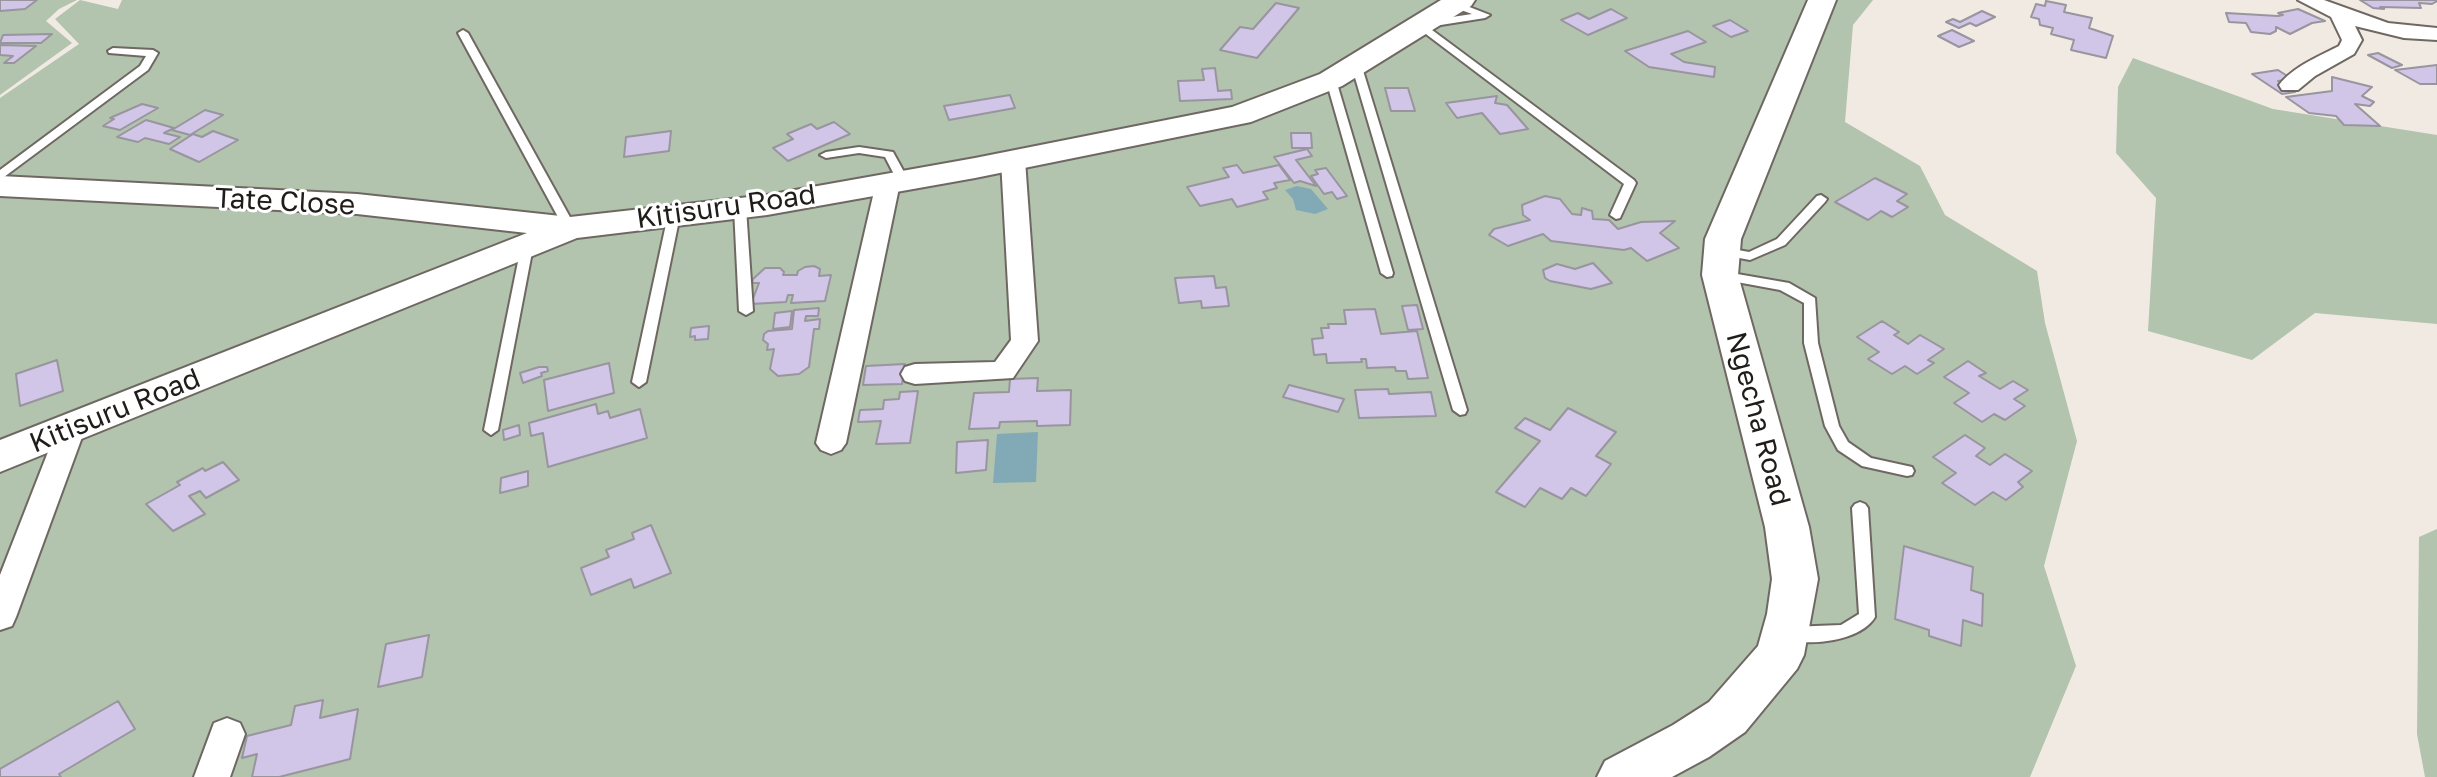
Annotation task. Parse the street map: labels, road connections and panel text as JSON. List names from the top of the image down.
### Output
{
  "streets": {
    "street": ["Tate Close", "Kitisuru Road", "Ngecha Road"]
  },
  "crossings": [
    ["Tate Close", "Kitisuru Road"]
  ]
}
